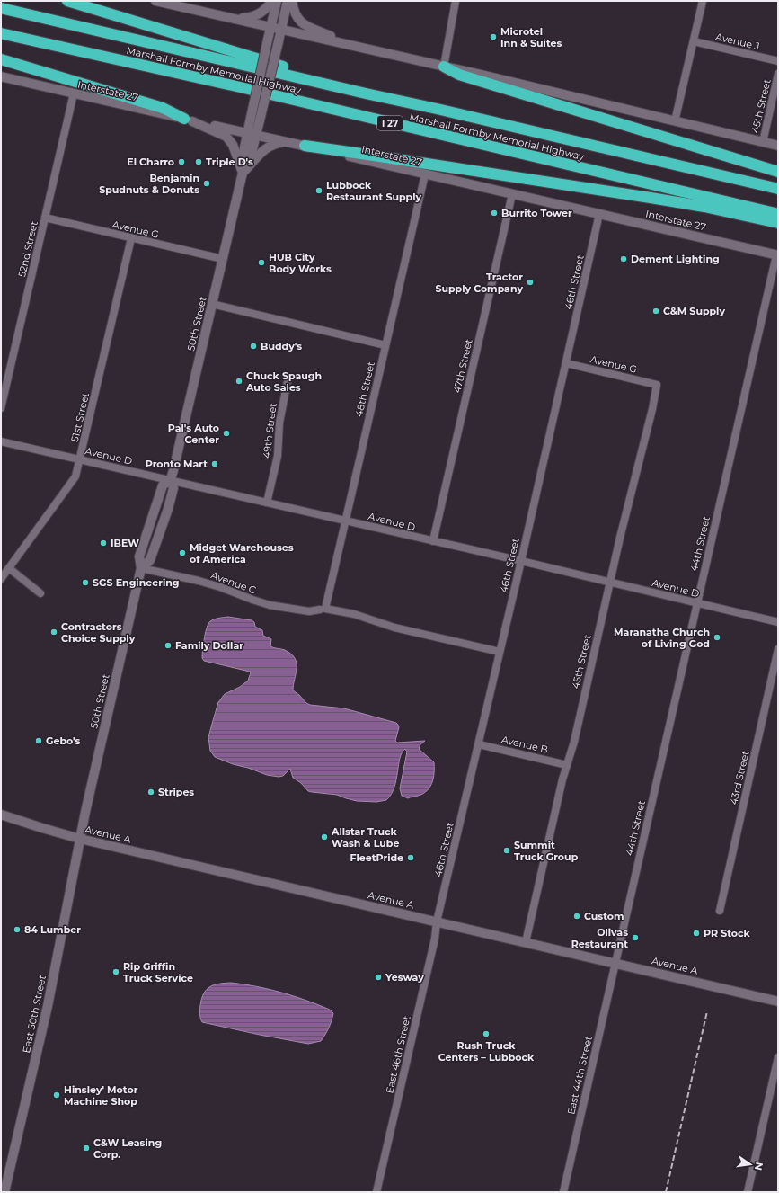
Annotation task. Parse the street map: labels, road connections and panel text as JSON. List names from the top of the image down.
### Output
{
  "streets": {
    "highway": ["Marshall Formby Memorial Highway", "I 27"],
    "main road": [
      "Interstate 27",
      "50th Street",
      "Avenue A",
      "East 50th Street"
    ],
    "street": [
      "Avenue J",
      "45th Street",
      "Avenue G",
      "52nd Street",
      "46th Street",
      "47th Street",
      "48th Street",
      "51st Street",
      "49th Street",
      "Avenue D",
      "44th Street",
      "Avenue C",
      "Avenue B",
      "43rd Street",
      "East 46th Street",
      "East 44th Street"
    ]
  },
  "crossings": [
    ["Interstate 27", "52nd Street"],
    ["Interstate 27", "46th Street"],
    ["Interstate 27", "50th Street"],
    ["Interstate 27", "47th Street"],
    ["Interstate 27", "48th Street"],
    ["Interstate 27", "44th Street"],
    ["45th Street", "Avenue G"],
    ["45th Street", "Avenue D"],
    ["45th Street", "Avenue B"],
    ["45th Street", "Avenue A"],
    ["Avenue G", "52nd Street"],
    ["Avenue G", "46th Street"],
    ["Avenue G", "50th Street"],
    ["Avenue G", "51st Street"],
    ["46th Street", "Avenue D"],
    ["46th Street", "Avenue C"],
    ["46th Street", "Avenue B"],
    ["46th Street", "Avenue A"],
    ["46th Street", "East 46th Street"],
    ["50th Street", "Avenue D"],
    ["50th Street", "Avenue C"],
    ["50th Street", "Avenue A"],
    ["50th Street", "East 50th Street"],
    ["47th Street", "Avenue D"],
    ["48th Street", "Avenue D"],
    ["48th Street", "Avenue C"],
    ["51st Street", "Avenue D"],
    ["49th Street", "Avenue D"],
    ["Avenue D", "44th Street"],
    ["44th Street", "Avenue A"],
    ["44th Street", "East 44th Street"],
    ["Avenue A", "East 50th Street"],
    ["Avenue A", "East 46th Street"],
    ["Avenue A", "East 44th Street"]
  ],
  "places": [
    "Microtel Inn & Suites",
    "El Charro",
    "Triple D's",
    "Benjamin Spudnuts & Donuts",
    "Lubbock Restaurant Supply",
    "Burrito Tower",
    "Dement Lighting",
    "HUB City Body Works",
    "Tractor Supply Company",
    "C&M Supply",
    "Buddy's",
    "Chuck Spaugh Auto Sales",
    "Pal's Auto Center",
    "Pronto Mart",
    "IBEW",
    "Midget Warehouses of America",
    "SGS Engineering",
    "Contractors Choice Supply",
    "Maranatha Church of Living God",
    "Family Dollar",
    "Gebo's",
    "Stripes",
    "Allstar Truck Wash & Lube",
    "Summit Truck Group",
    "FleetPride",
    "Custom",
    "84 Lumber",
    "PR Stock",
    "Olivas Restaurant",
    "Rip Griffin Truck Service",
    "Yesway",
    "Rush Truck Centers – Lubbock",
    "Hinsley' Motor Machine Shop",
    "C&W Leasing Corp."
  ],
  "north": "right"
}
